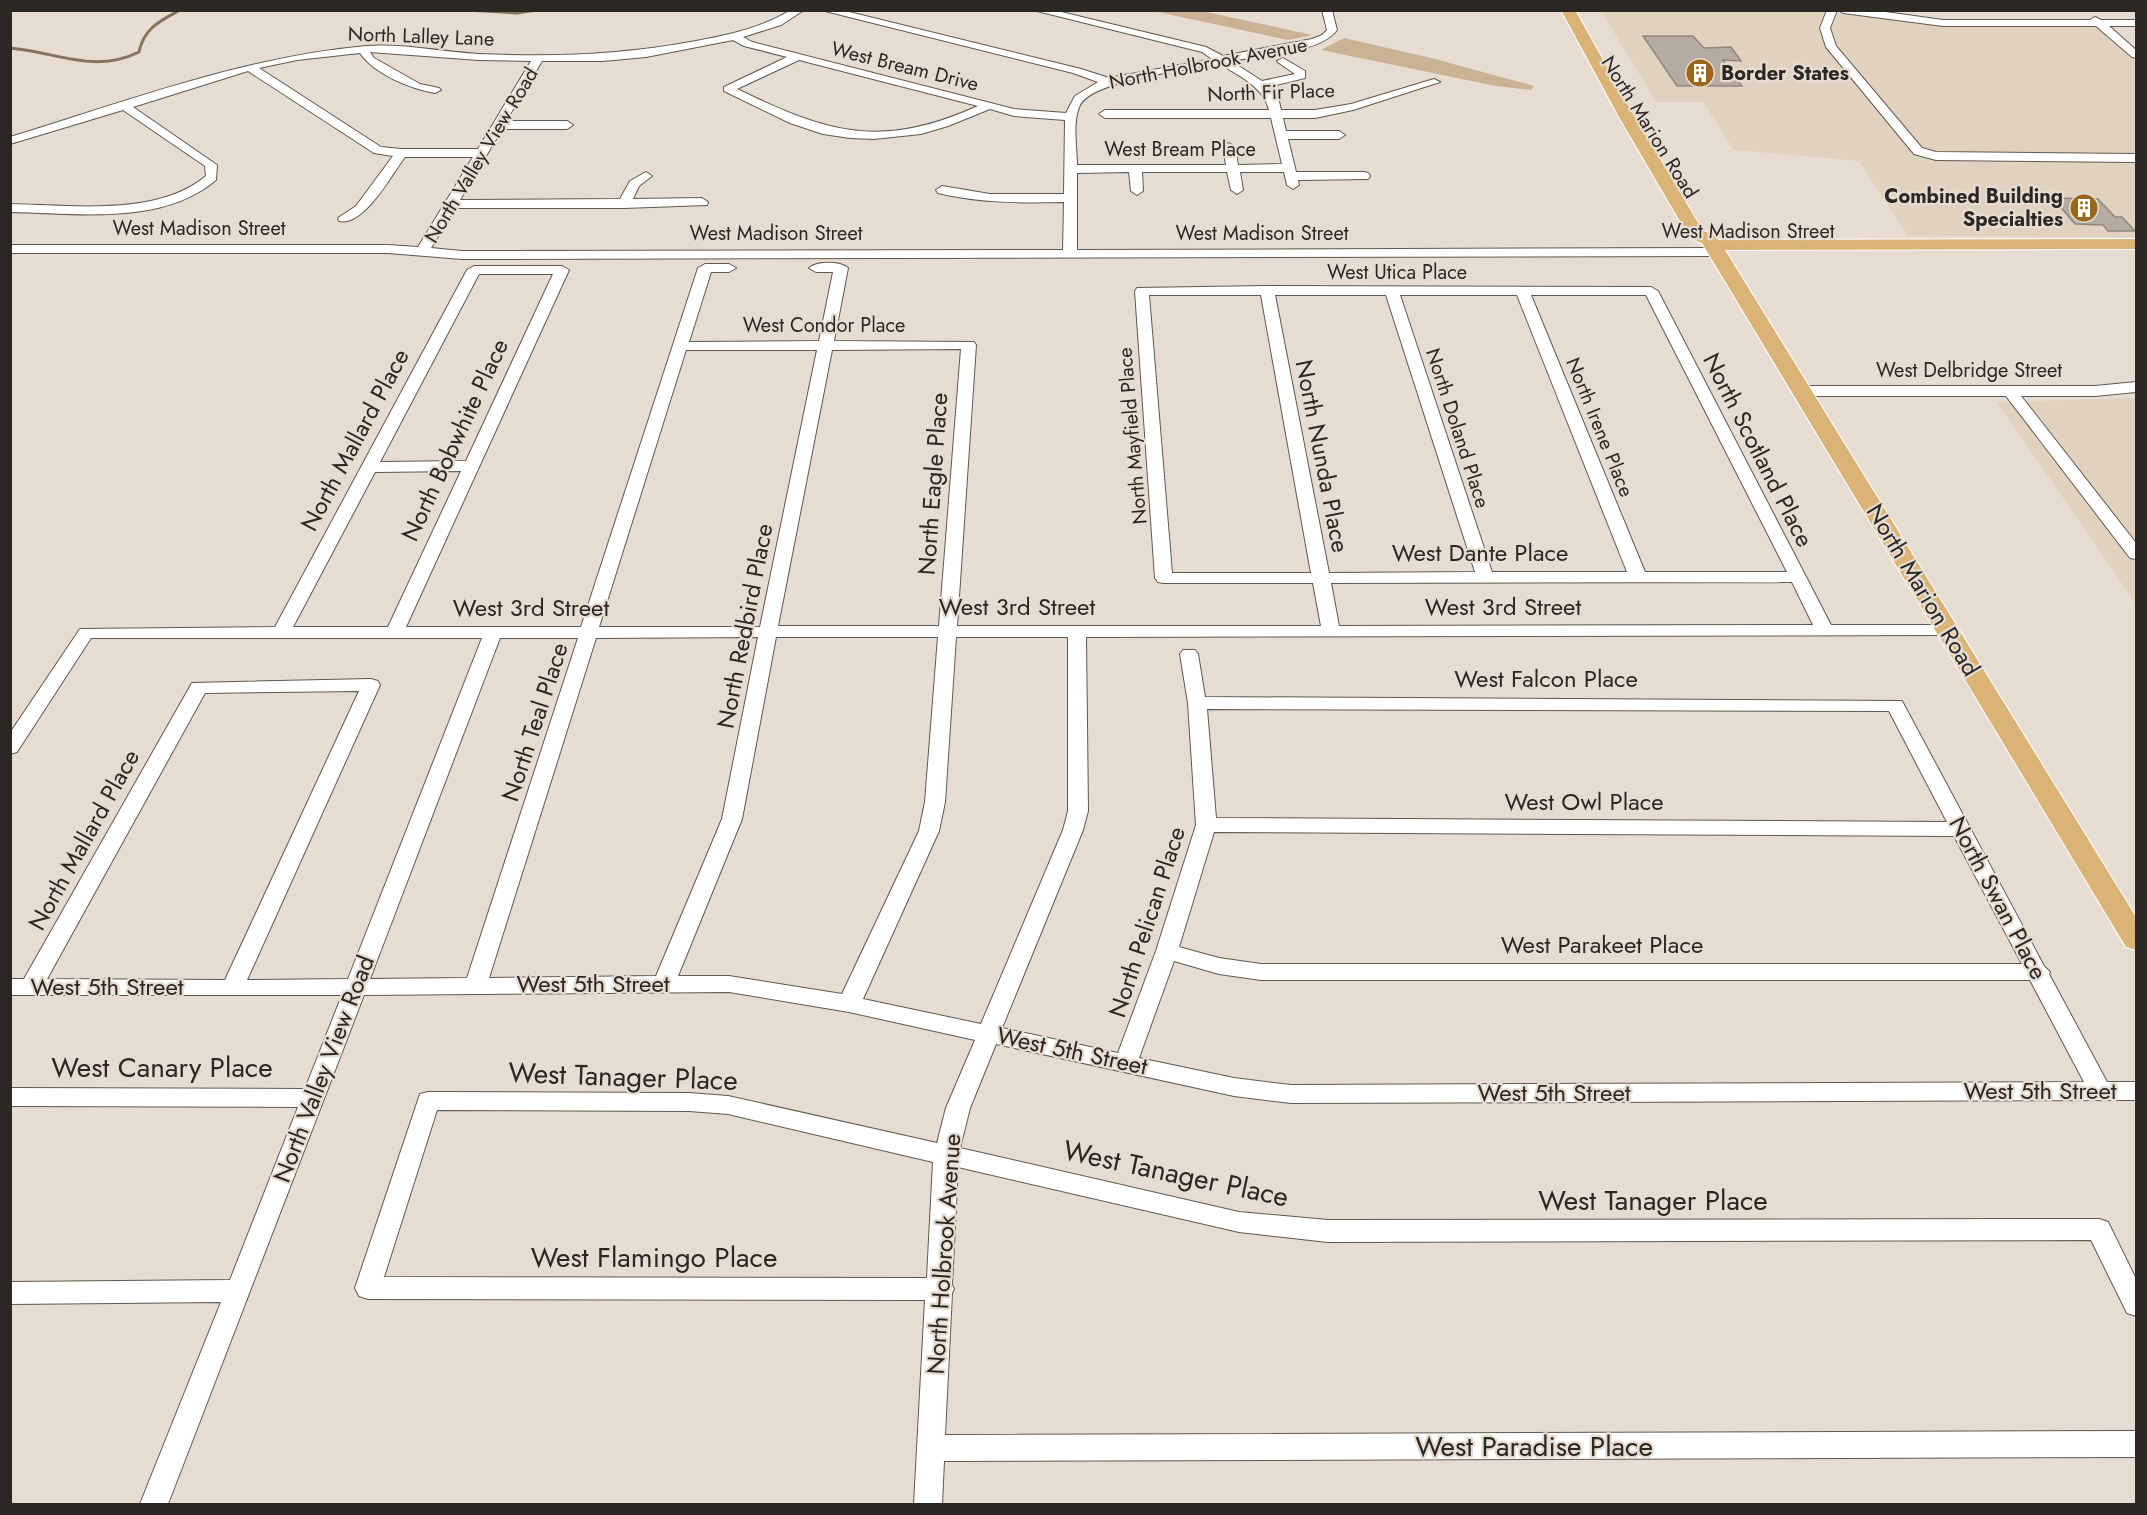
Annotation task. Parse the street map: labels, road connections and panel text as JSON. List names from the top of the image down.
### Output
{
  "streets": {
    "main road": ["North Marion Road", "West Madison Street"],
    "street": [
      "North Lalley Lane",
      "North Holbrook Avenue",
      "West Bream Drive",
      "North Fir Place",
      "West Bream Place",
      "North Valley View Road",
      "West Utica Place",
      "West Condor Place",
      "West Delbridge Street",
      "North Irene Place",
      "North Doland Place",
      "North Mayfield Place",
      "North Mallard Place",
      "North Bobwhite Place",
      "North Scotland Place",
      "North Nunda Place",
      "North Eagle Place",
      "West Dante Place",
      "West 3rd Street",
      "North Redbird Place",
      "West Falcon Place",
      "North Teal Place",
      "West Owl Place",
      "North Swan Place",
      "North Pelican Place",
      "West Parakeet Place",
      "West 5th Street",
      "West Canary Place",
      "West Tanager Place",
      "West Flamingo Place",
      "West Paradise Place"
    ]
  },
  "crossings": [
    ["North Lalley Lane", "West Bream Drive"],
    ["North Lalley Lane", "North Valley View Road"],
    ["North Holbrook Avenue", "West Bream Drive"],
    ["North Holbrook Avenue", "West Bream Place"],
    ["North Holbrook Avenue", "West Madison Street"],
    ["North Holbrook Avenue", "West 3rd Street"],
    ["North Holbrook Avenue", "West 5th Street"],
    ["North Holbrook Avenue", "West Tanager Place"],
    ["North Holbrook Avenue", "West Flamingo Place"],
    ["North Holbrook Avenue", "West Paradise Place"],
    ["North Marion Road", "West Madison Street"],
    ["North Marion Road", "West Delbridge Street"],
    ["North Marion Road", "West 3rd Street"],
    ["North Valley View Road", "West Madison Street"],
    ["North Valley View Road", "West 3rd Street"],
    ["North Valley View Road", "West 5th Street"],
    ["North Valley View Road", "West Canary Place"],
    ["West Utica Place", "North Irene Place"],
    ["West Utica Place", "North Doland Place"],
    ["West Utica Place", "North Mayfield Place"],
    ["West Utica Place", "North Scotland Place"],
    ["West Utica Place", "North Nunda Place"],
    ["West Condor Place", "North Eagle Place"],
    ["West Condor Place", "North Redbird Place"],
    ["West Condor Place", "North Teal Place"],
    ["North Irene Place", "West Dante Place"],
    ["North Doland Place", "West Dante Place"],
    ["North Mayfield Place", "West Dante Place"],
    ["North Mallard Place", "North Bobwhite Place"],
    ["North Mallard Place", "West 3rd Street"],
    ["North Mallard Place", "West 5th Street"],
    ["North Bobwhite Place", "West 3rd Street"],
    ["North Scotland Place", "West Dante Place"],
    ["North Scotland Place", "West 3rd Street"],
    ["North Nunda Place", "West Dante Place"],
    ["North Nunda Place", "West 3rd Street"],
    ["North Eagle Place", "West 3rd Street"],
    ["North Eagle Place", "West 5th Street"],
    ["West 3rd Street", "North Redbird Place"],
    ["West 3rd Street", "North Teal Place"],
    ["North Redbird Place", "North Teal Place"],
    ["North Redbird Place", "West 5th Street"],
    ["West Falcon Place", "North Swan Place"],
    ["West Falcon Place", "North Pelican Place"],
    ["North Teal Place", "West 5th Street"],
    ["West Owl Place", "North Swan Place"],
    ["West Owl Place", "North Pelican Place"],
    ["North Swan Place", "West Parakeet Place"],
    ["North Swan Place", "West 5th Street"],
    ["North Pelican Place", "West Parakeet Place"],
    ["North Pelican Place", "West 5th Street"],
    ["West Tanager Place", "West Flamingo Place"]
  ],
  "places": {
    "building": ["Border States", "Combined Building Specialties"]
  }
}
